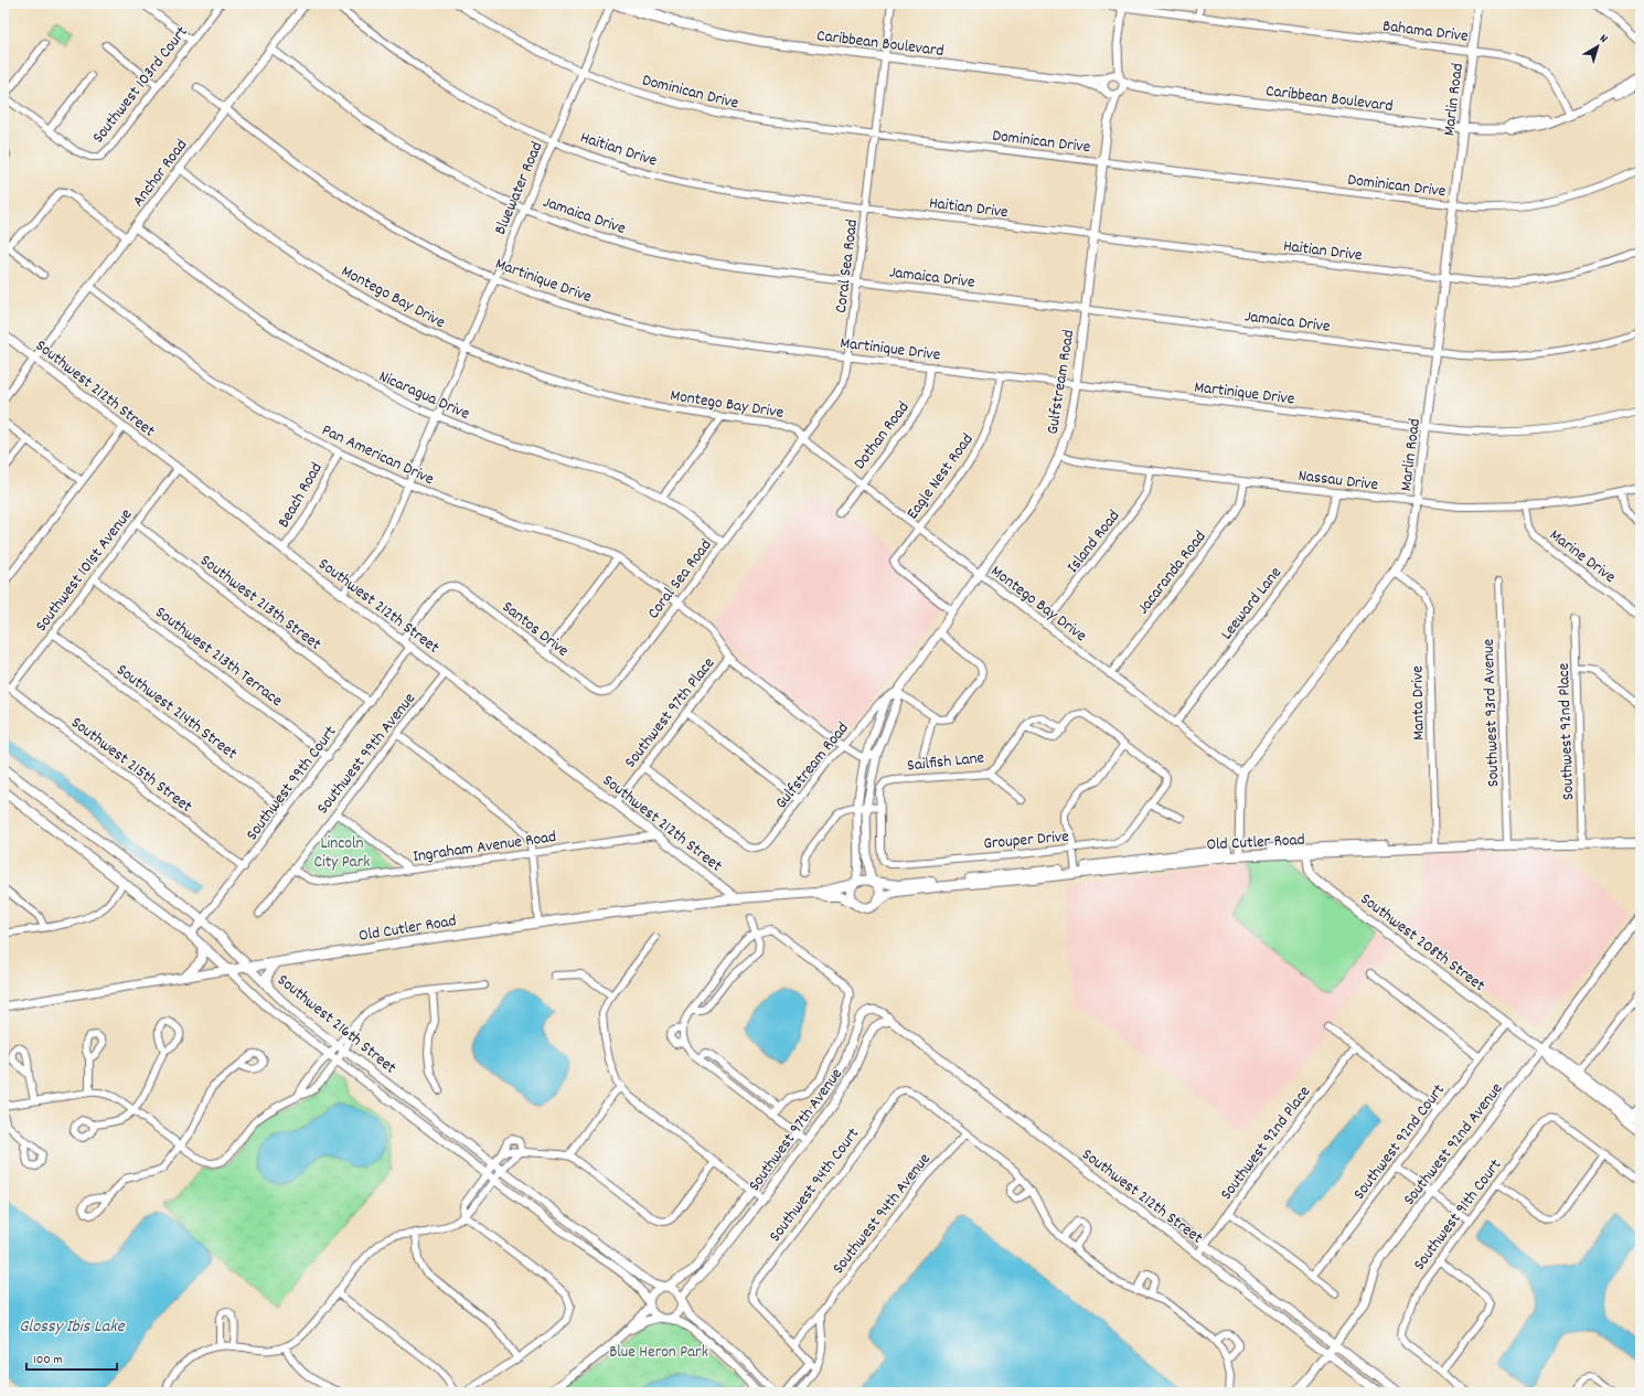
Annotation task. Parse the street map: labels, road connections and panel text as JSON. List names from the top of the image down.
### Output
{
  "streets": {
    "main road": ["Old Cutler Road", "Southwest 216th Street"],
    "street": [
      "Bahama Drive",
      "Caribbean Boulevard",
      "Southwest 103rd Court",
      "Dominican Drive",
      "Marlin Road",
      "Haitian Drive",
      "Anchor Road",
      "Bluewater Road",
      "Jamaica Drive",
      "Coral Sea Road",
      "Martinique Drive",
      "Montego Bay Drive",
      "Gulfstream Road",
      "Southwest 212th Street",
      "Nicaragua Drive",
      "Dothan Road",
      "Pan American Drive",
      "Eagle Nest Road",
      "Nassau Drive",
      "Beach Road",
      "Island Road",
      "Marine Drive",
      "Southwest 101st Avenue",
      "Jacaranda Road",
      "Southwest 213th Street",
      "Leeward Lane",
      "Santos Drive",
      "Southwest 213th Terrace",
      "Manta Drive",
      "Southwest 214th Street",
      "Southwest 97th Place",
      "Southwest 93rd Avenue",
      "Southwest 92nd Place",
      "Southwest 99th Avenue",
      "Sailfish Lane",
      "Southwest 215th Street",
      "Southwest 99th Court",
      "Grouper Drive",
      "Ingraham Avenue Road",
      "Southwest 208th Street",
      "Southwest 97th Avenue",
      "Southwest 92nd Court",
      "Southwest 92nd Avenue",
      "Southwest 94th Court",
      "Southwest 94th Avenue",
      "Southwest 91th Court"
    ]
  },
  "crossings": [
    ["Bahama Drive", "Caribbean Boulevard"],
    ["Bahama Drive", "Marlin Road"],
    ["Caribbean Boulevard", "Marlin Road"],
    ["Caribbean Boulevard", "Bluewater Road"],
    ["Caribbean Boulevard", "Coral Sea Road"],
    ["Caribbean Boulevard", "Gulfstream Road"],
    ["Dominican Drive", "Marlin Road"],
    ["Dominican Drive", "Bluewater Road"],
    ["Dominican Drive", "Coral Sea Road"],
    ["Dominican Drive", "Gulfstream Road"],
    ["Marlin Road", "Haitian Drive"],
    ["Marlin Road", "Jamaica Drive"],
    ["Marlin Road", "Martinique Drive"],
    ["Marlin Road", "Montego Bay Drive"],
    ["Marlin Road", "Nassau Drive"],
    ["Marlin Road", "Manta Drive"],
    ["Haitian Drive", "Bluewater Road"],
    ["Haitian Drive", "Coral Sea Road"],
    ["Haitian Drive", "Gulfstream Road"],
    ["Anchor Road", "Jamaica Drive"],
    ["Anchor Road", "Martinique Drive"],
    ["Anchor Road", "Montego Bay Drive"],
    ["Anchor Road", "Southwest 212th Street"],
    ["Anchor Road", "Nicaragua Drive"],
    ["Anchor Road", "Pan American Drive"],
    ["Bluewater Road", "Jamaica Drive"],
    ["Bluewater Road", "Martinique Drive"],
    ["Bluewater Road", "Montego Bay Drive"],
    ["Bluewater Road", "Southwest 212th Street"],
    ["Bluewater Road", "Nicaragua Drive"],
    ["Bluewater Road", "Pan American Drive"],
    ["Jamaica Drive", "Coral Sea Road"],
    ["Jamaica Drive", "Gulfstream Road"],
    ["Coral Sea Road", "Martinique Drive"],
    ["Coral Sea Road", "Montego Bay Drive"],
    ["Coral Sea Road", "Nicaragua Drive"],
    ["Coral Sea Road", "Pan American Drive"],
    ["Coral Sea Road", "Santos Drive"],
    ["Martinique Drive", "Gulfstream Road"],
    ["Martinique Drive", "Dothan Road"],
    ["Martinique Drive", "Eagle Nest Road"],
    ["Montego Bay Drive", "Gulfstream Road"],
    ["Montego Bay Drive", "Dothan Road"],
    ["Montego Bay Drive", "Eagle Nest Road"],
    ["Montego Bay Drive", "Island Road"],
    ["Montego Bay Drive", "Jacaranda Road"],
    ["Montego Bay Drive", "Leeward Lane"],
    ["Gulfstream Road", "Pan American Drive"],
    ["Gulfstream Road", "Eagle Nest Road"],
    ["Gulfstream Road", "Nassau Drive"],
    ["Gulfstream Road", "Southwest 97th Place"],
    ["Southwest 212th Street", "Beach Road"],
    ["Southwest 212th Street", "Southwest 101st Avenue"],
    ["Southwest 212th Street", "Santos Drive"],
    ["Southwest 212th Street", "Southwest 97th Place"],
    ["Southwest 212th Street", "Southwest 92nd Place"],
    ["Southwest 212th Street", "Southwest 99th Avenue"],
    ["Southwest 212th Street", "Southwest 99th Court"],
    ["Southwest 212th Street", "Old Cutler Road"],
    ["Southwest 212th Street", "Ingraham Avenue Road"],
    ["Southwest 212th Street", "Southwest 97th Avenue"],
    ["Southwest 212th Street", "Southwest 92nd Avenue"],
    ["Pan American Drive", "Beach Road"],
    ["Pan American Drive", "Southwest 97th Place"],
    ["Nassau Drive", "Island Road"],
    ["Nassau Drive", "Marine Drive"],
    ["Nassau Drive", "Jacaranda Road"],
    ["Nassau Drive", "Leeward Lane"],
    ["Southwest 101st Avenue", "Southwest 213th Street"],
    ["Southwest 101st Avenue", "Southwest 213th Terrace"],
    ["Southwest 101st Avenue", "Southwest 214th Street"],
    ["Southwest 101st Avenue", "Southwest 215th Street"],
    ["Southwest 213th Street", "Southwest 99th Court"],
    ["Southwest 213th Terrace", "Southwest 99th Court"],
    ["Manta Drive", "Old Cutler Road"],
    ["Southwest 214th Street", "Southwest 99th Court"],
    ["Southwest 93rd Avenue", "Old Cutler Road"],
    ["Southwest 92nd Place", "Old Cutler Road"],
    ["Southwest 99th Avenue", "Ingraham Avenue Road"],
    ["Sailfish Lane", "Grouper Drive"],
    ["Southwest 215th Street", "Southwest 99th Court"],
    ["Southwest 99th Court", "Southwest 216th Street"],
    ["Old Cutler Road", "Southwest 208th Street"],
    ["Old Cutler Road", "Southwest 216th Street"],
    ["Southwest 208th Street", "Southwest 92nd Court"],
    ["Southwest 208th Street", "Southwest 92nd Avenue"],
    ["Southwest 216th Street", "Southwest 97th Avenue"],
    ["Southwest 94th Court", "Southwest 94th Avenue"]
  ],
  "water": ["Glossy Ibis Lake"],
  "parks": ["Lincoln City Park", "Blue Heron Park"],
  "scale_bar": "100 m",
  "north": "top right"
}
